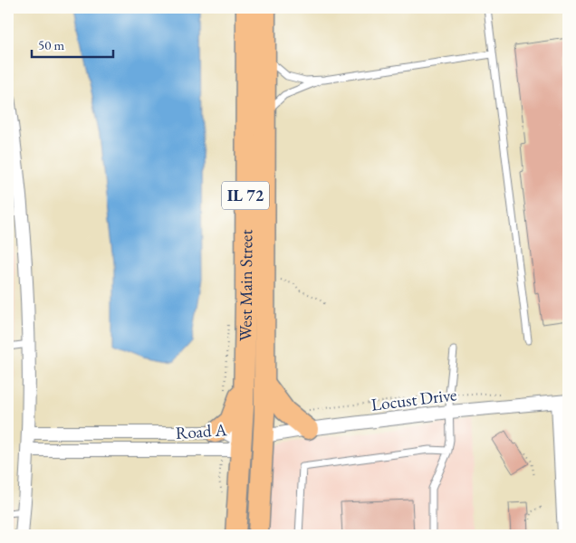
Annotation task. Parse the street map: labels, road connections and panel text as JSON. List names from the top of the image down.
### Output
{
  "streets": {
    "main road": ["IL 72", "West Main Street"],
    "street": ["Locust Drive", "Road A"]
  },
  "crossings": [
    ["IL 72", "West Main Street"],
    ["IL 72", "Locust Drive"],
    ["West Main Street", "Locust Drive"],
    ["West Main Street", "Road A"]
  ],
  "scale_bar": "50 m"
}
